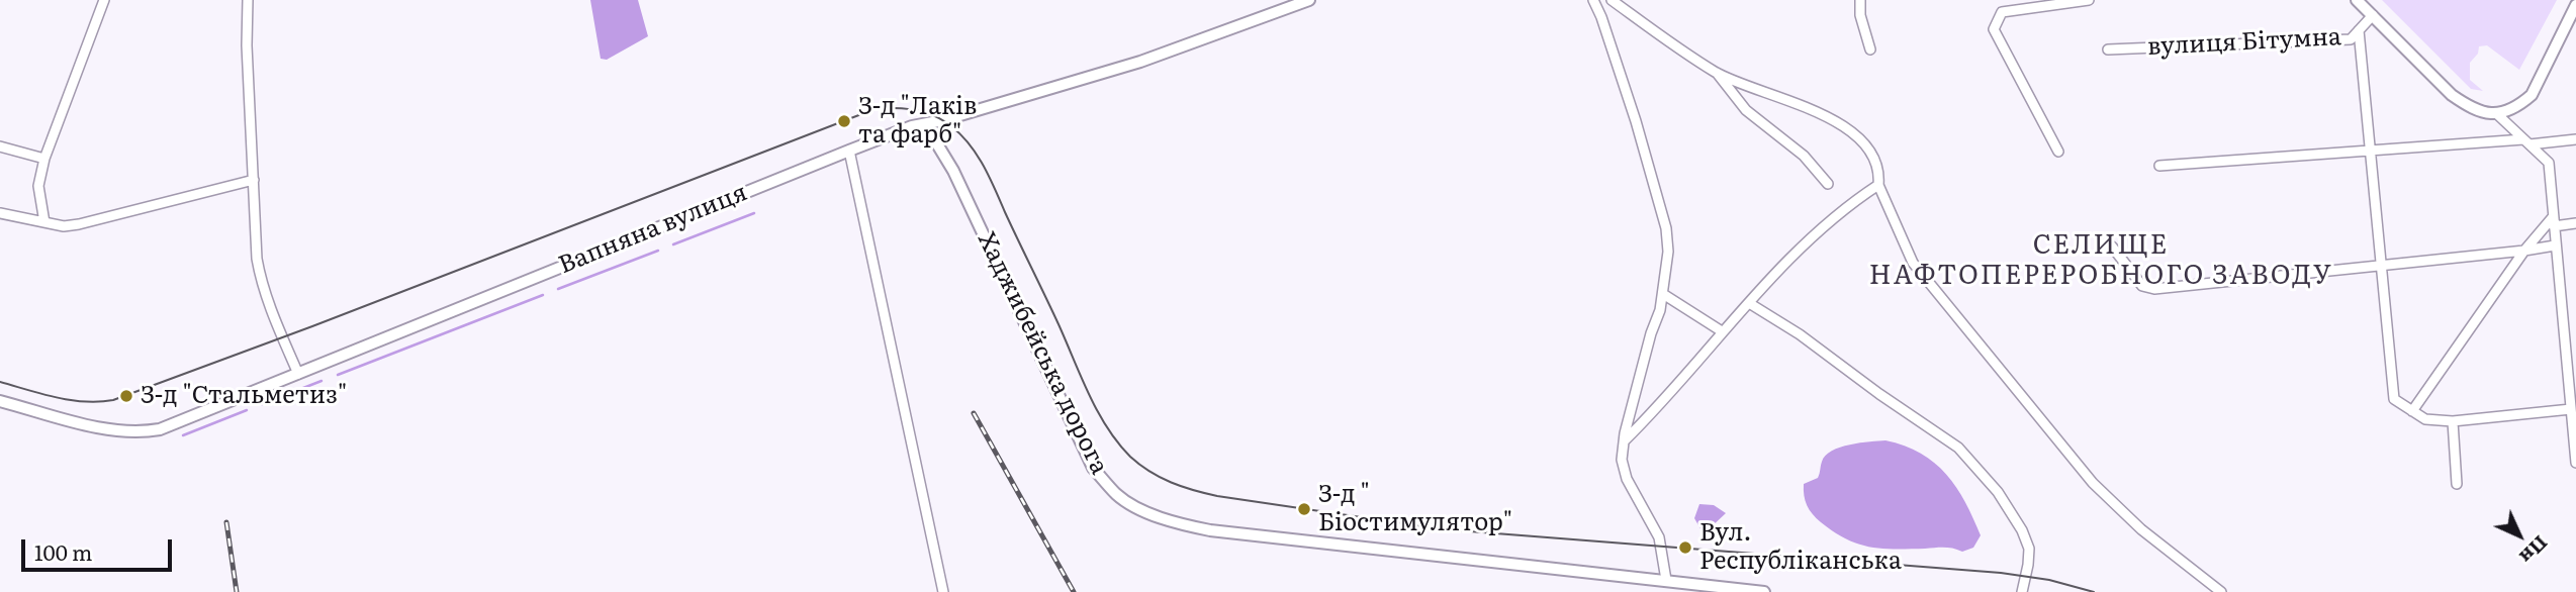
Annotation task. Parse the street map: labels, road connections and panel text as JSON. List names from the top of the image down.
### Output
{
  "streets": {
    "street": ["вулиця Бітумна", "Вапняна вулиця", "Хаджибейська дорога"]
  },
  "crossings": [
    ["Вапняна вулиця", "Хаджибейська дорога"]
  ],
  "districts": ["СЕЛИЩЕ НАФТОПЕРЕРОБНОГО ЗАВОДУ"],
  "places": [
    "З-д \"Лаків та фарб\"",
    "З-д \"Стальметиз\"",
    "З-д \" Біостимулятор\"",
    "Вул. Республіканська"
  ],
  "scale_bar": "100 m",
  "north": "bottom right"
}
